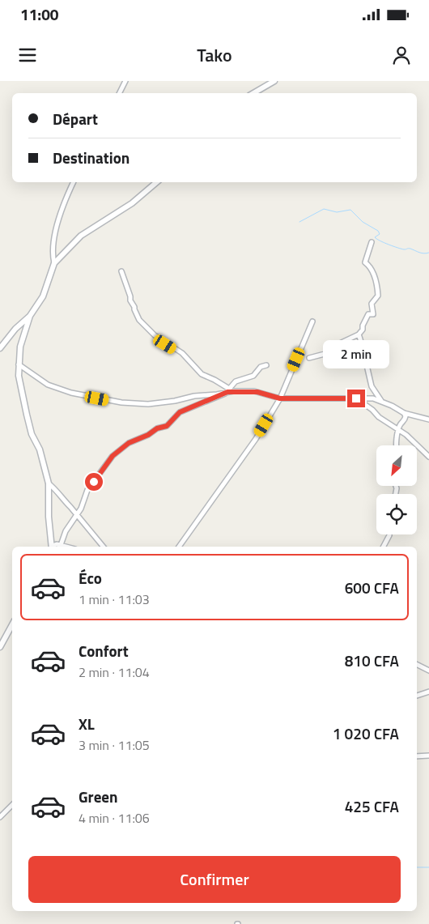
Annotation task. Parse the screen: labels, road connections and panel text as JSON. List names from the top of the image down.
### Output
{
  "north": "bottom left",
  "page": {
    "status": "11:00",
    "header": "Tako",
    "banner": ["Départ", "Destination"],
    "bubble": "2 min",
    "list": [
      {
        "name": "Éco",
        "note": "1 min · 11:03",
        "value": "600 CFA"
      },
      {
        "name": "Confort",
        "note": "2 min · 11:04",
        "value": "810 CFA"
      },
      {
        "name": "XL",
        "note": "3 min · 11:05",
        "value": "1 020 CFA"
      },
      {
        "name": "Green",
        "note": "4 min · 11:06",
        "value": "425 CFA"
      }
    ],
    "buttons": "Confirmer"
  }
}
